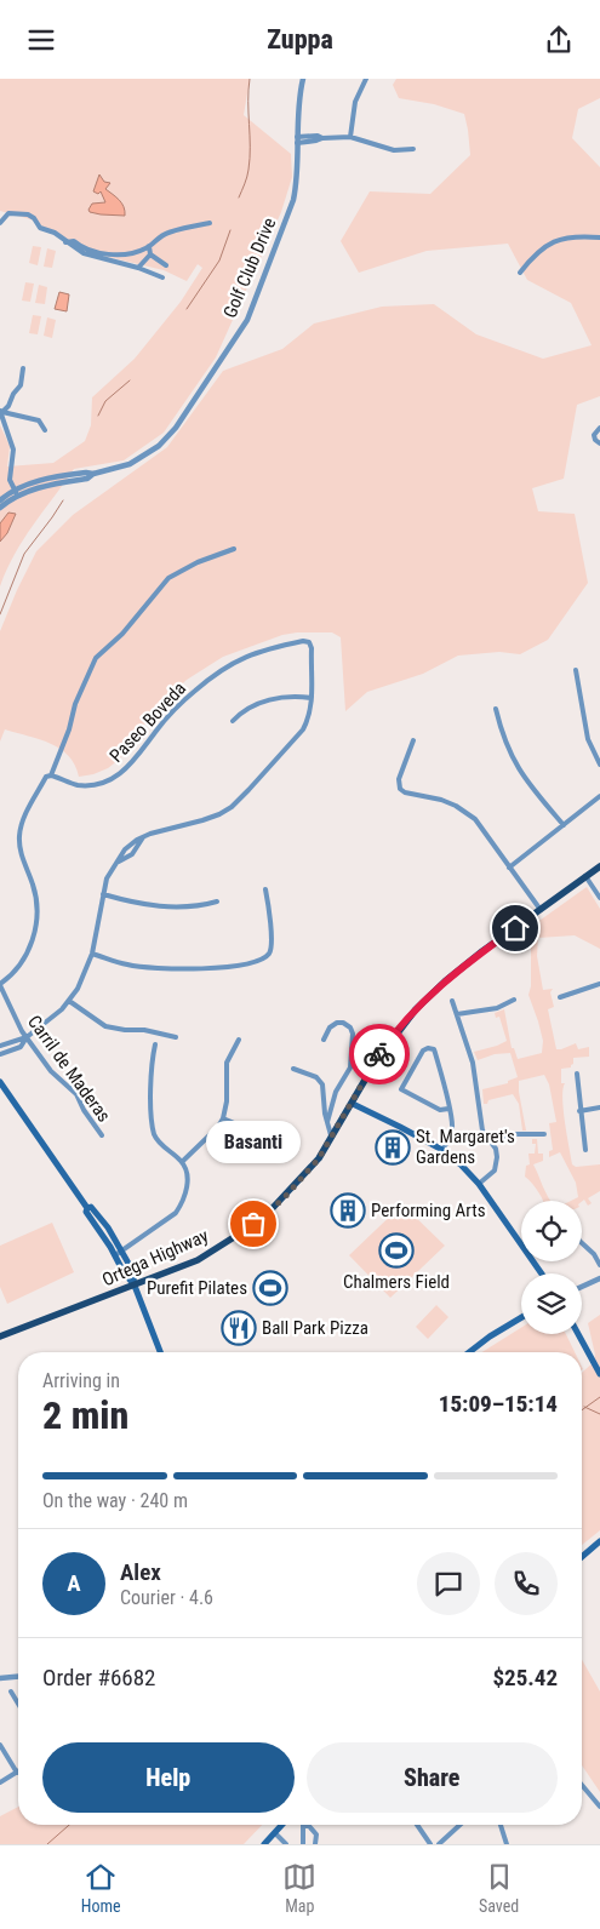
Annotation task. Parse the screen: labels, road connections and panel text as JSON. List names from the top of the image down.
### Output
{
  "streets": {
    "main road": ["Ortega Highway"],
    "street": ["Golf Club Drive", "Paseo Boveda", "Carril de Maderas"]
  },
  "places": {
    "building": ["St. Margaret's Gardens", "Performing Arts"],
    "other": ["Basanti"],
    "sports": ["Chalmers Field", "Purefit Pilates"],
    "restaurant": ["Ball Park Pizza"]
  },
  "page": {
    "header": "Zuppa",
    "bubble": "Basanti",
    "heading": ["2 min", "Arriving in", "15:09–15:14"],
    "panel": [
      "Alex",
      "Courier · 4.6",
      "Order #6682",
      "$25.42"
    ],
    "bar": "On the way · 240 m",
    "round": "A",
    "buttons": ["Help", "Share"],
    "tabs": ["Home", "Map", "Saved"]
  }
}
